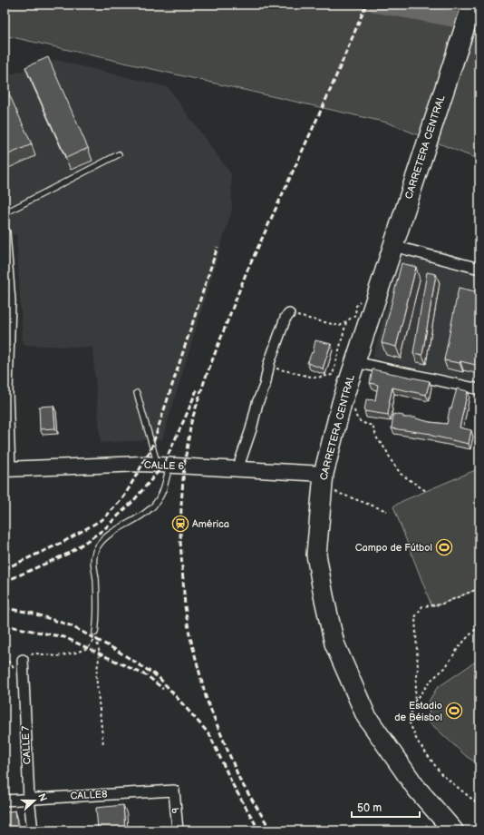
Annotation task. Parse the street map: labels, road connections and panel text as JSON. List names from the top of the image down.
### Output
{
  "streets": {
    "highway": ["CARRETERA CENTRAL"],
    "street": [
      "CALLE 6",
      "CALLE 7",
      "CALLE8",
      "9"
    ]
  },
  "crossings": [
    ["CARRETERA CENTRAL", "CALLE 6"],
    ["CALLE 7", "CALLE8"],
    ["CALLE8", "9"]
  ],
  "places": {
    "station": ["América"],
    "sports": ["Campo de Fútbol", "Estadio de Béisbol"]
  },
  "scale_bar": "50 m",
  "north": "right"
}
